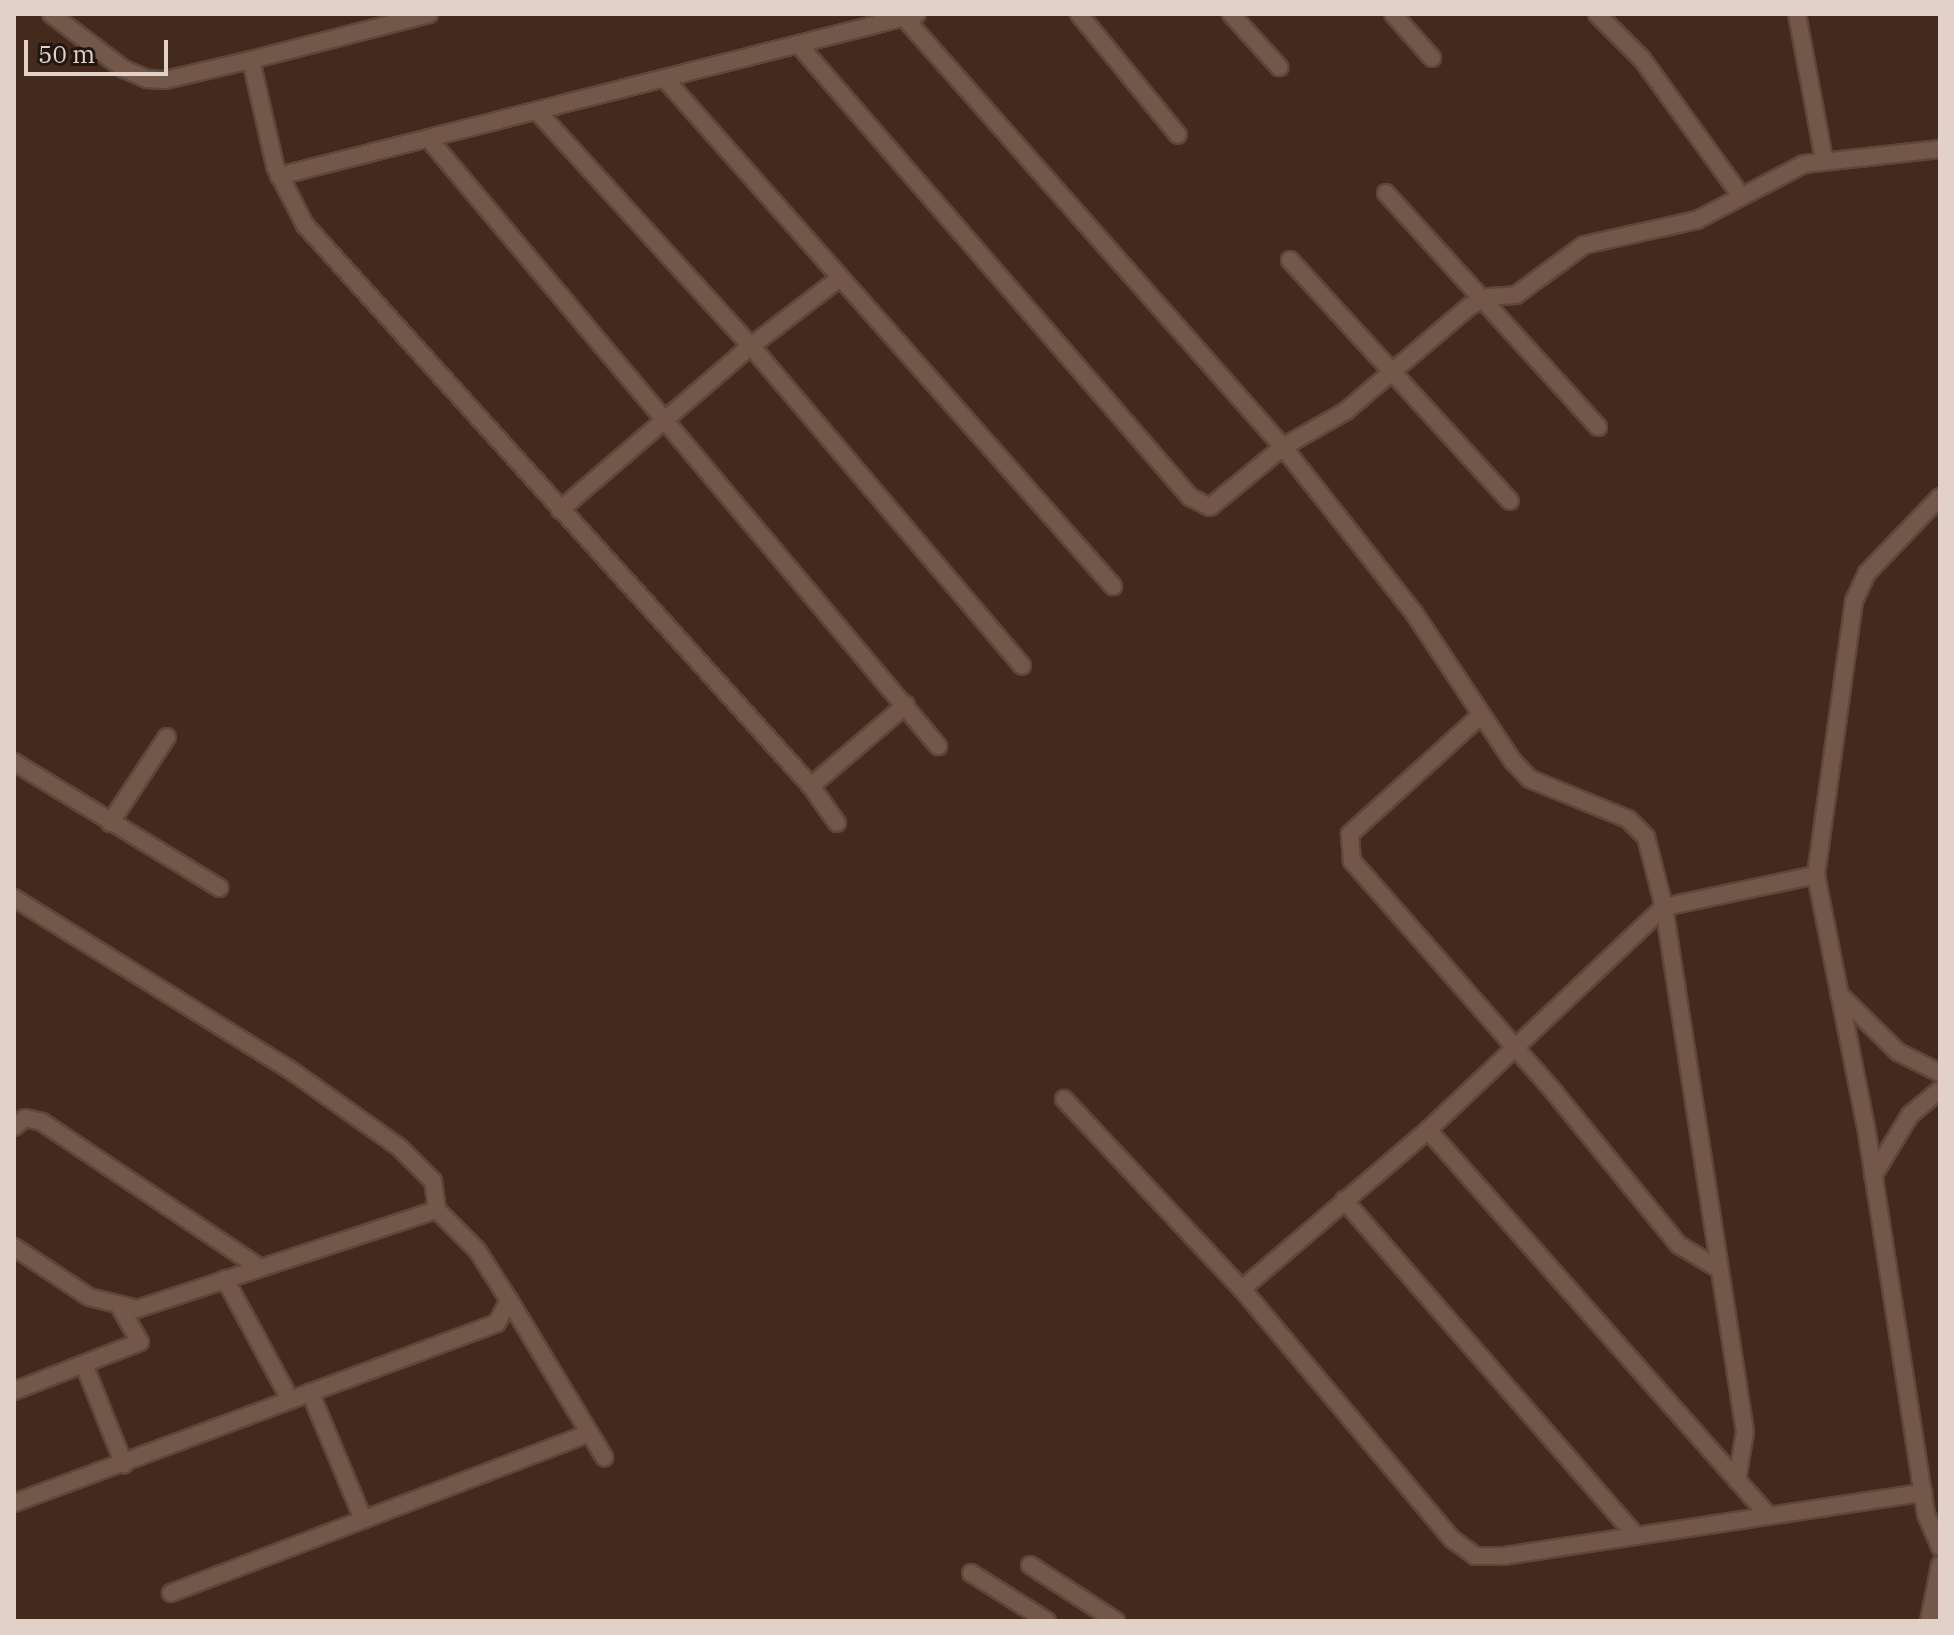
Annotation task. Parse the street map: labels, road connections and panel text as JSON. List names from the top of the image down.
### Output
{
  "scale_bar": "50 m"
}
